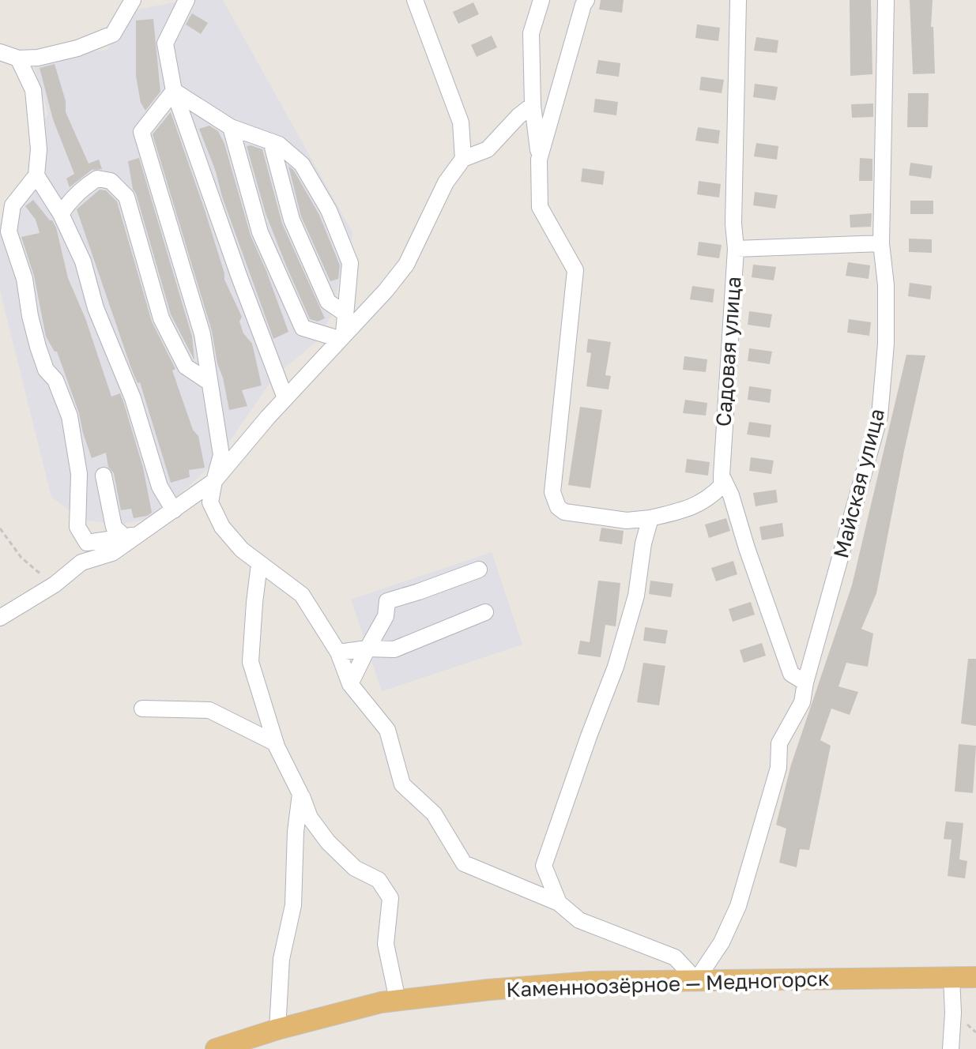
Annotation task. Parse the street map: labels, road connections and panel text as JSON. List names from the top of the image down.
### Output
{
  "streets": {
    "main road": ["Каменноозёрное — Медногорск"],
    "street": ["Садовая улица", "Майская улица"]
  },
  "crossings": [
    ["Садовая улица", "Майская улица"],
    ["Майская улица", "Каменноозёрное — Медногорск"]
  ]
}
